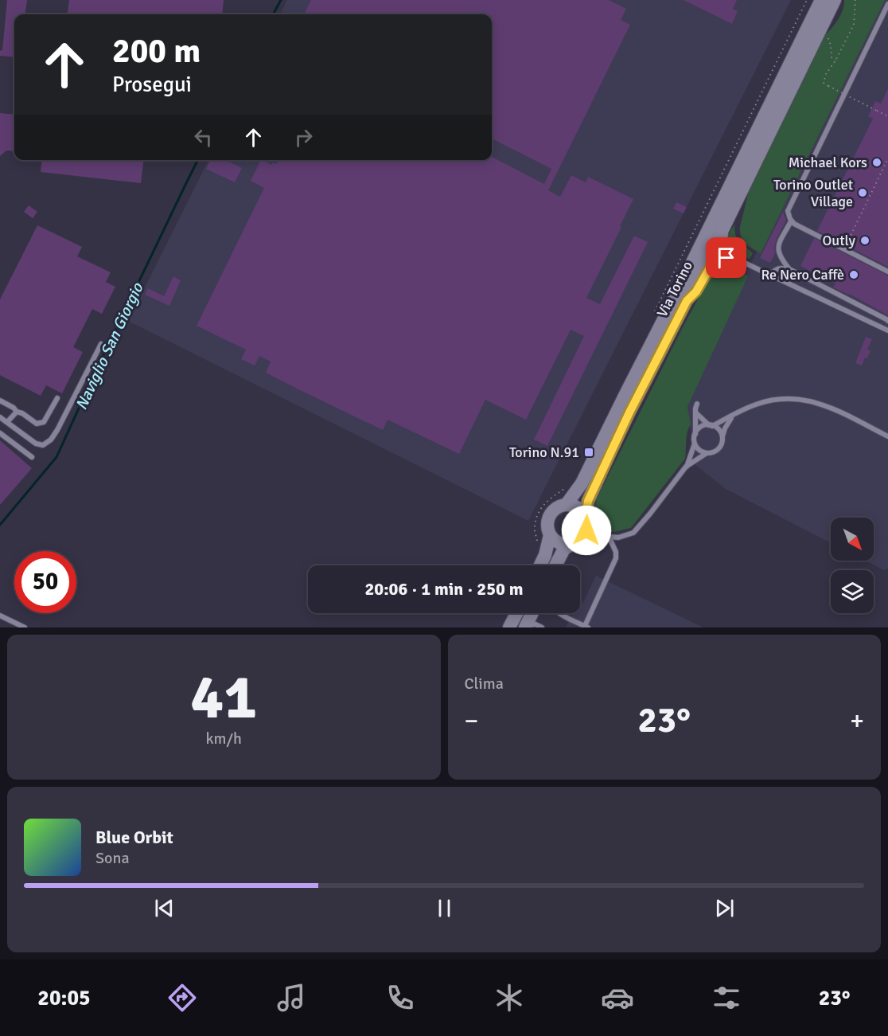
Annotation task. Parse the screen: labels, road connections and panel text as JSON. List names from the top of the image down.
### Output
{
  "streets": {
    "main road": ["Via Torino"]
  },
  "water": ["Naviglio San Giorgio"],
  "places": {
    "other": [
      "Michael Kors",
      "Torino Outlet Village",
      "Outly",
      "Re Nero Caffè"
    ],
    "transit": ["Torino N.91"]
  },
  "north": "bottom right",
  "page": {
    "turn": ["200 m", "Prosegui"],
    "limit": "50",
    "trip": "20:06 · 1 min · 250 m",
    "tile": [
      ["41", "km/h"],
      "Clima"
    ],
    "heat": ["−", "23°", "+"],
    "song": ["Blue Orbit", "Sona"],
    "tabs": ["20:05", "23°"]
  }
}
